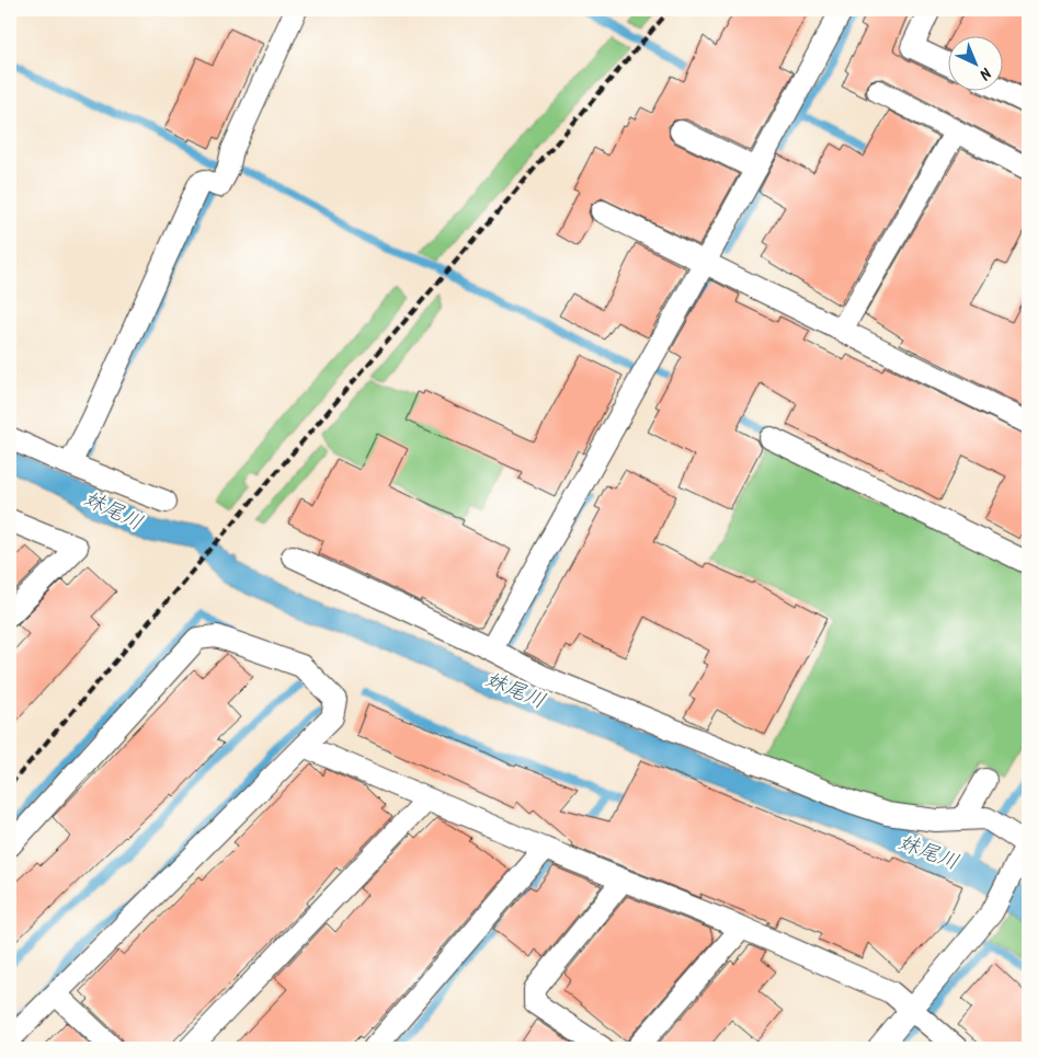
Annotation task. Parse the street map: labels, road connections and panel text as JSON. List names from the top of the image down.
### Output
{
  "water": ["妹尾川"],
  "north": "bottom right"
}
